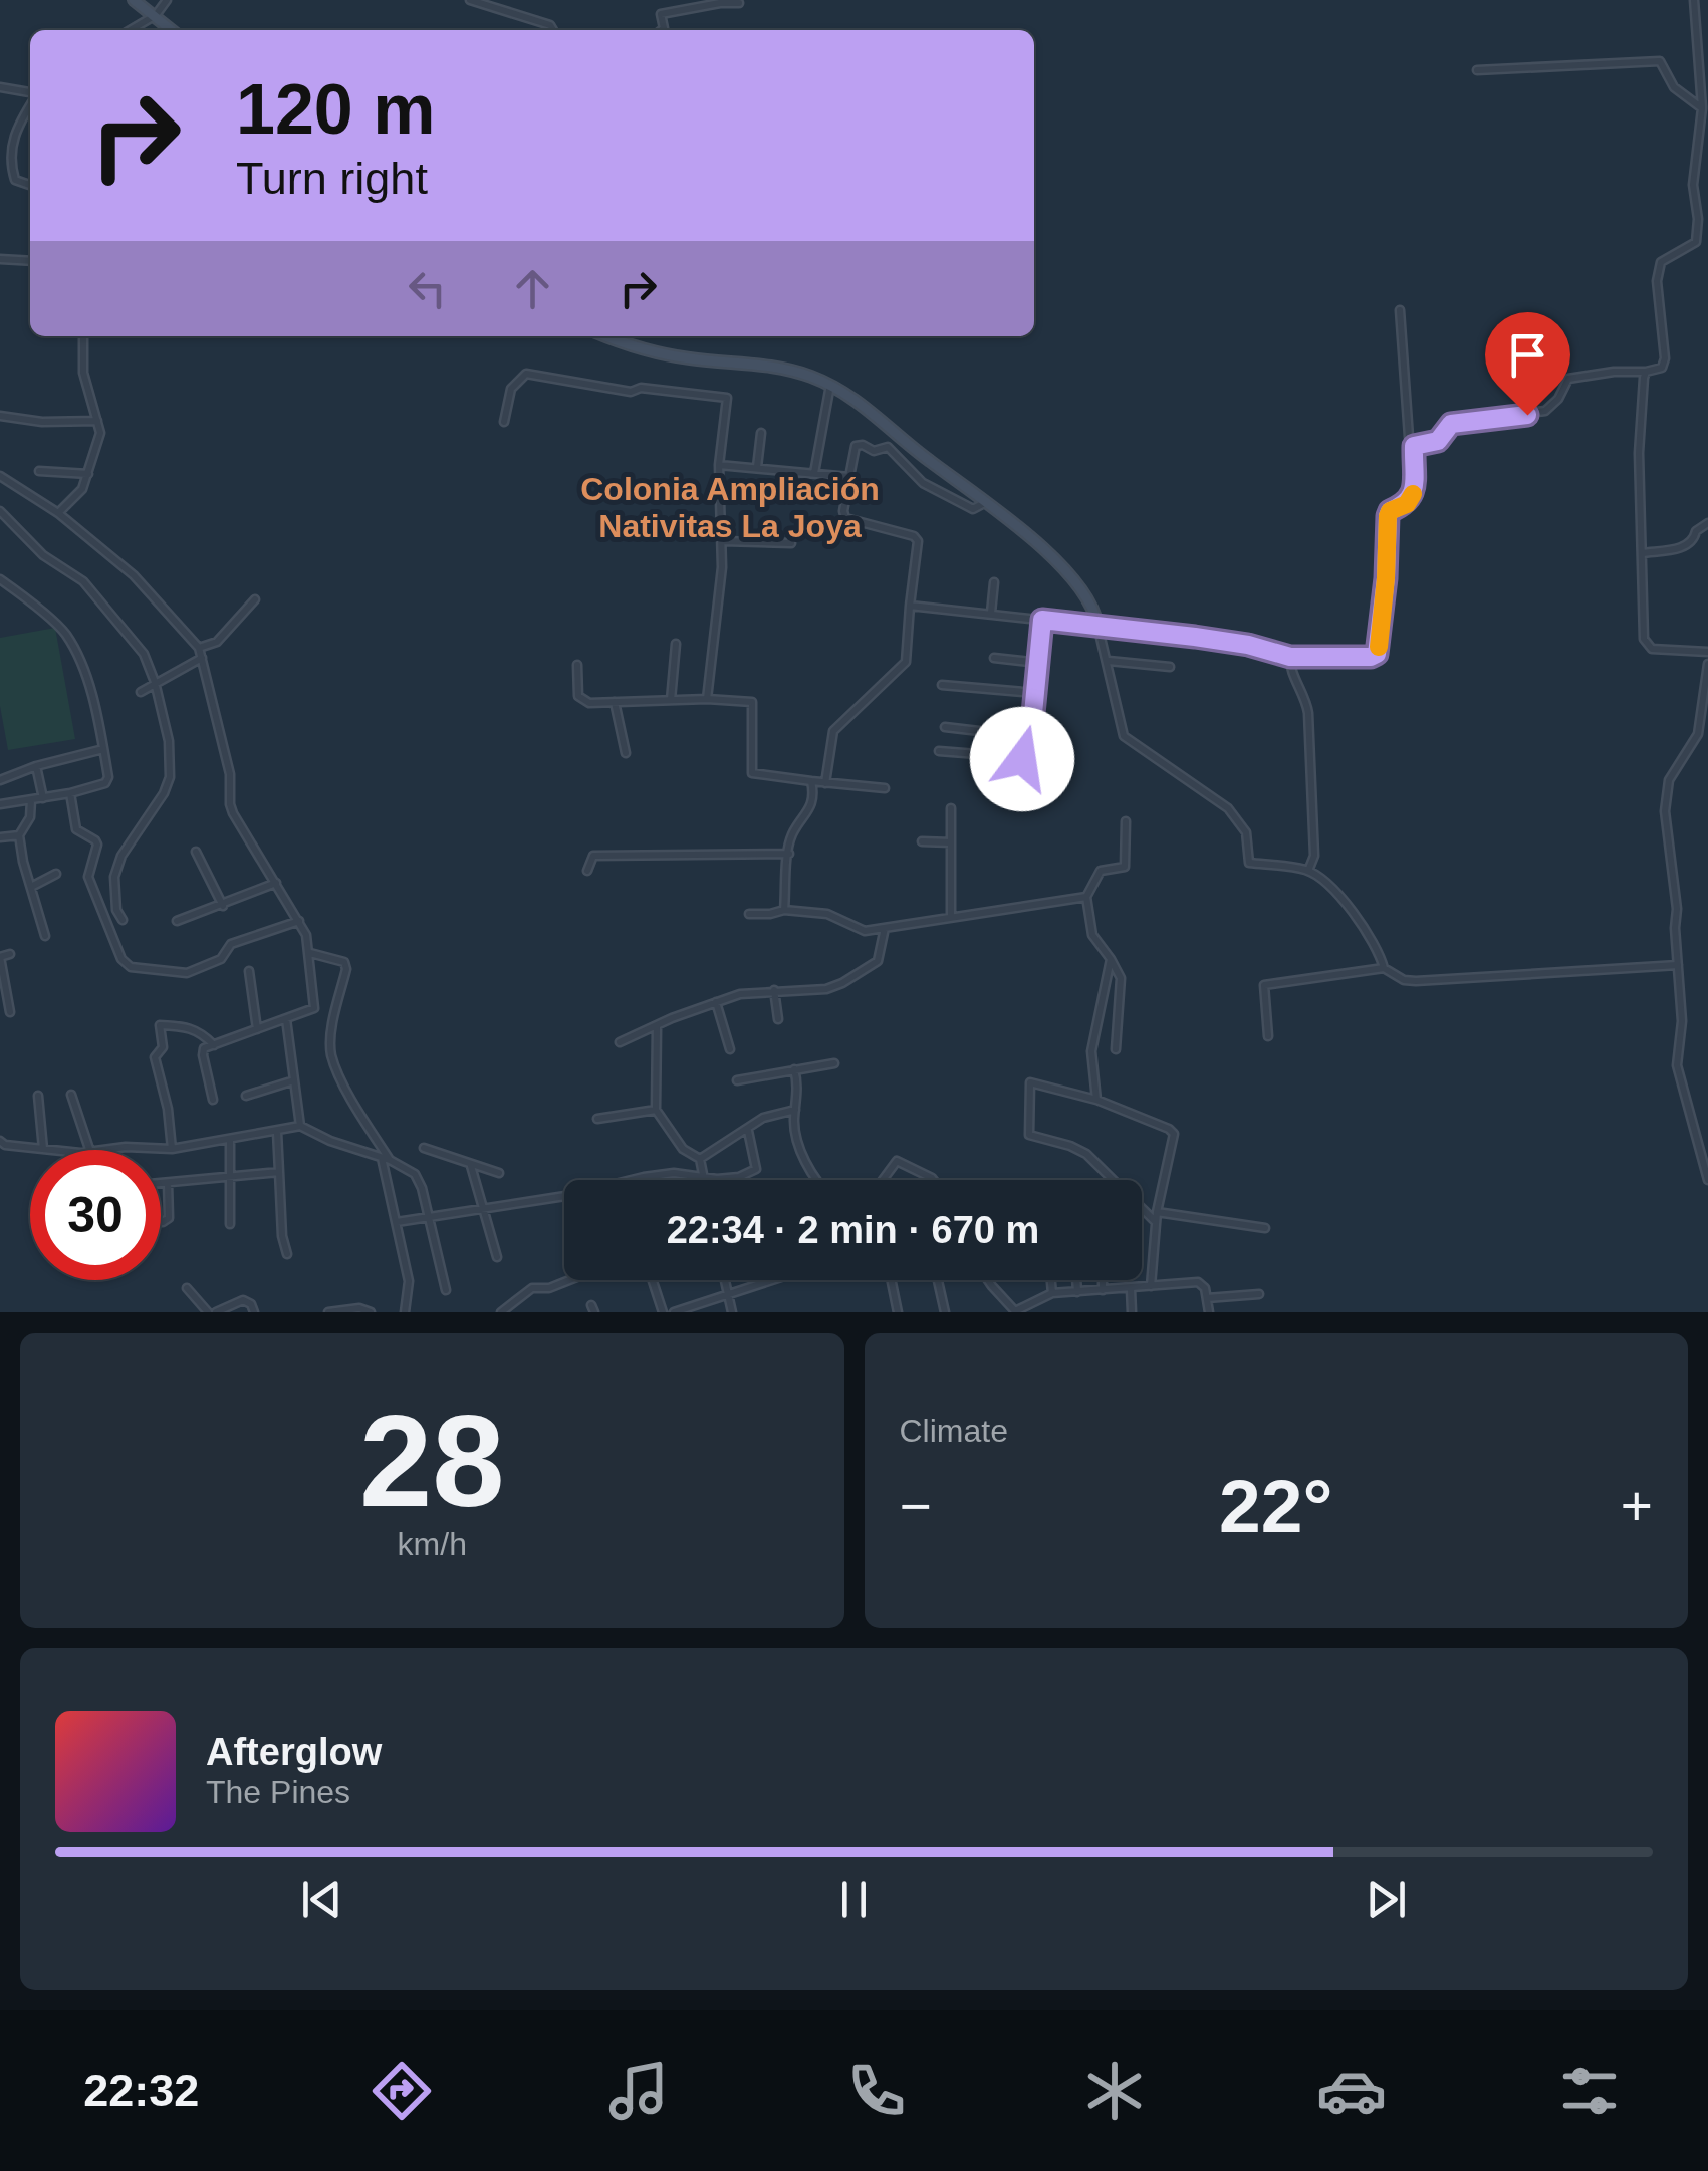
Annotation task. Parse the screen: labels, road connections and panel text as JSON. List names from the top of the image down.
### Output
{
  "districts": ["Colonia Ampliación Nativitas La Joya"],
  "page": {
    "turn": ["120 m", "Turn right"],
    "limit": "30",
    "trip": "22:34 · 2 min · 670 m",
    "tile": [
      ["28", "km/h"],
      "Climate"
    ],
    "heat": ["−", "22°", "+"],
    "song": ["Afterglow", "The Pines"],
    "tabs": "22:32"
  }
}
